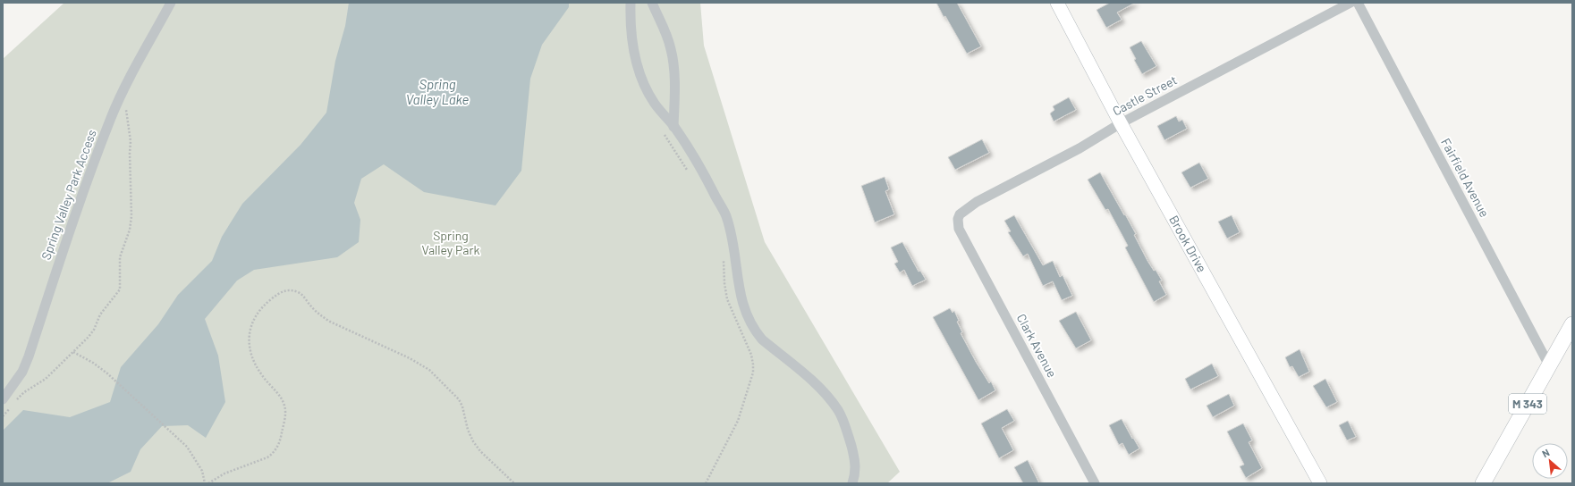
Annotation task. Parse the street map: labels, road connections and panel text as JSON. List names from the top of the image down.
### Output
{
  "streets": {
    "main road": ["M 343"],
    "street": [
      "Castle Street",
      "Fairfield Avenue",
      "Spring Valley Park Access",
      "Brook Drive",
      "Clark Avenue"
    ]
  },
  "crossings": [
    ["Castle Street", "Brook Drive"],
    ["Castle Street", "Clark Avenue"],
    ["Fairfield Avenue", "M 343"]
  ],
  "water": ["Spring Valley Lake"],
  "parks": ["Spring Valley Park"],
  "north": "top left"
}
